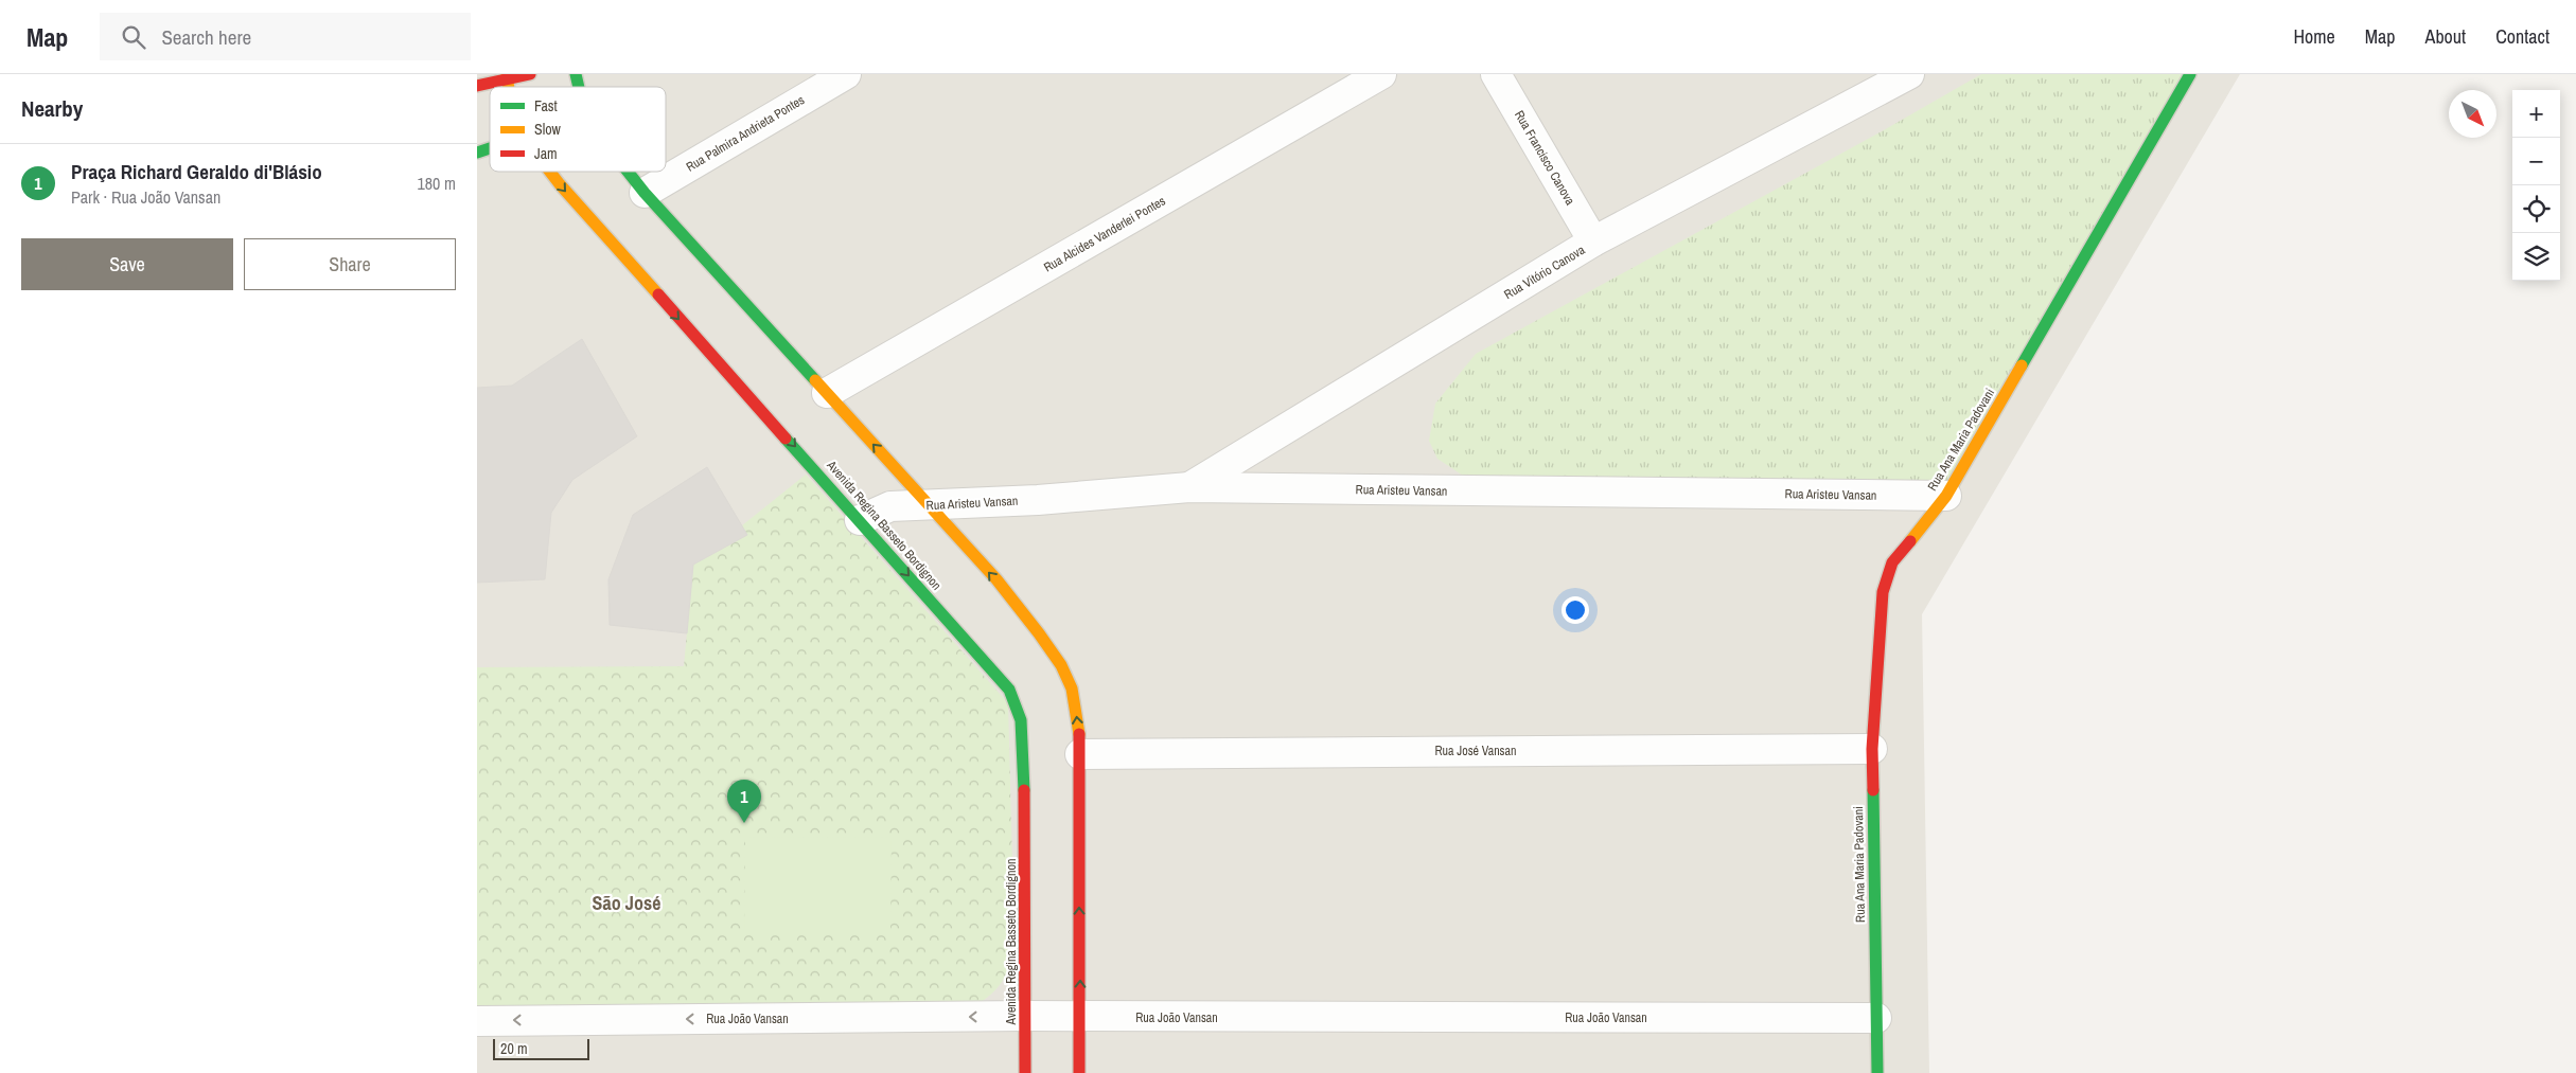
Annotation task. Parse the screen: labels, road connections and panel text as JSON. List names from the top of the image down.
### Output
{
  "streets": {
    "street": [
      "Rua Palmira Andrieta Pontes",
      "Rua Francisco Canova",
      "Rua Alcides Vanderlei Pontes",
      "Rua Vitório Canova",
      "Rua Ana Maria Padovani",
      "Rua Aristeu Vansan",
      "Avenida Regina Basseto Bordignon",
      "Rua José Vansan",
      "Rua João Vansan"
    ]
  },
  "crossings": [
    ["Rua Francisco Canova", "Rua Vitório Canova"],
    ["Rua Vitório Canova", "Rua Aristeu Vansan"],
    ["Rua Ana Maria Padovani", "Rua Aristeu Vansan"],
    ["Rua Ana Maria Padovani", "Rua José Vansan"],
    ["Rua Ana Maria Padovani", "Rua João Vansan"],
    ["Rua Aristeu Vansan", "Avenida Regina Basseto Bordignon"],
    ["Avenida Regina Basseto Bordignon", "Rua João Vansan"]
  ],
  "one_way": ["Rua João Vansan"],
  "districts": ["São José"],
  "legend": ["Fast", "Slow", "Jam"],
  "scale_bar": "20 m",
  "north": "bottom right",
  "page": {
    "header": "Map",
    "search": "Search here",
    "nav": [
      "Home",
      "Map",
      "About",
      "Contact"
    ],
    "heading": "Nearby",
    "map_buttons": ["+", "−"],
    "list": [
      {
        "mark": "1",
        "name": "Praça Richard Geraldo di'Blásio",
        "note": "Park · Rua João Vansan",
        "value": "180 m"
      }
    ],
    "buttons": ["Save", "Share"],
    "pins": "1",
    "scale": "20 m"
  }
}
